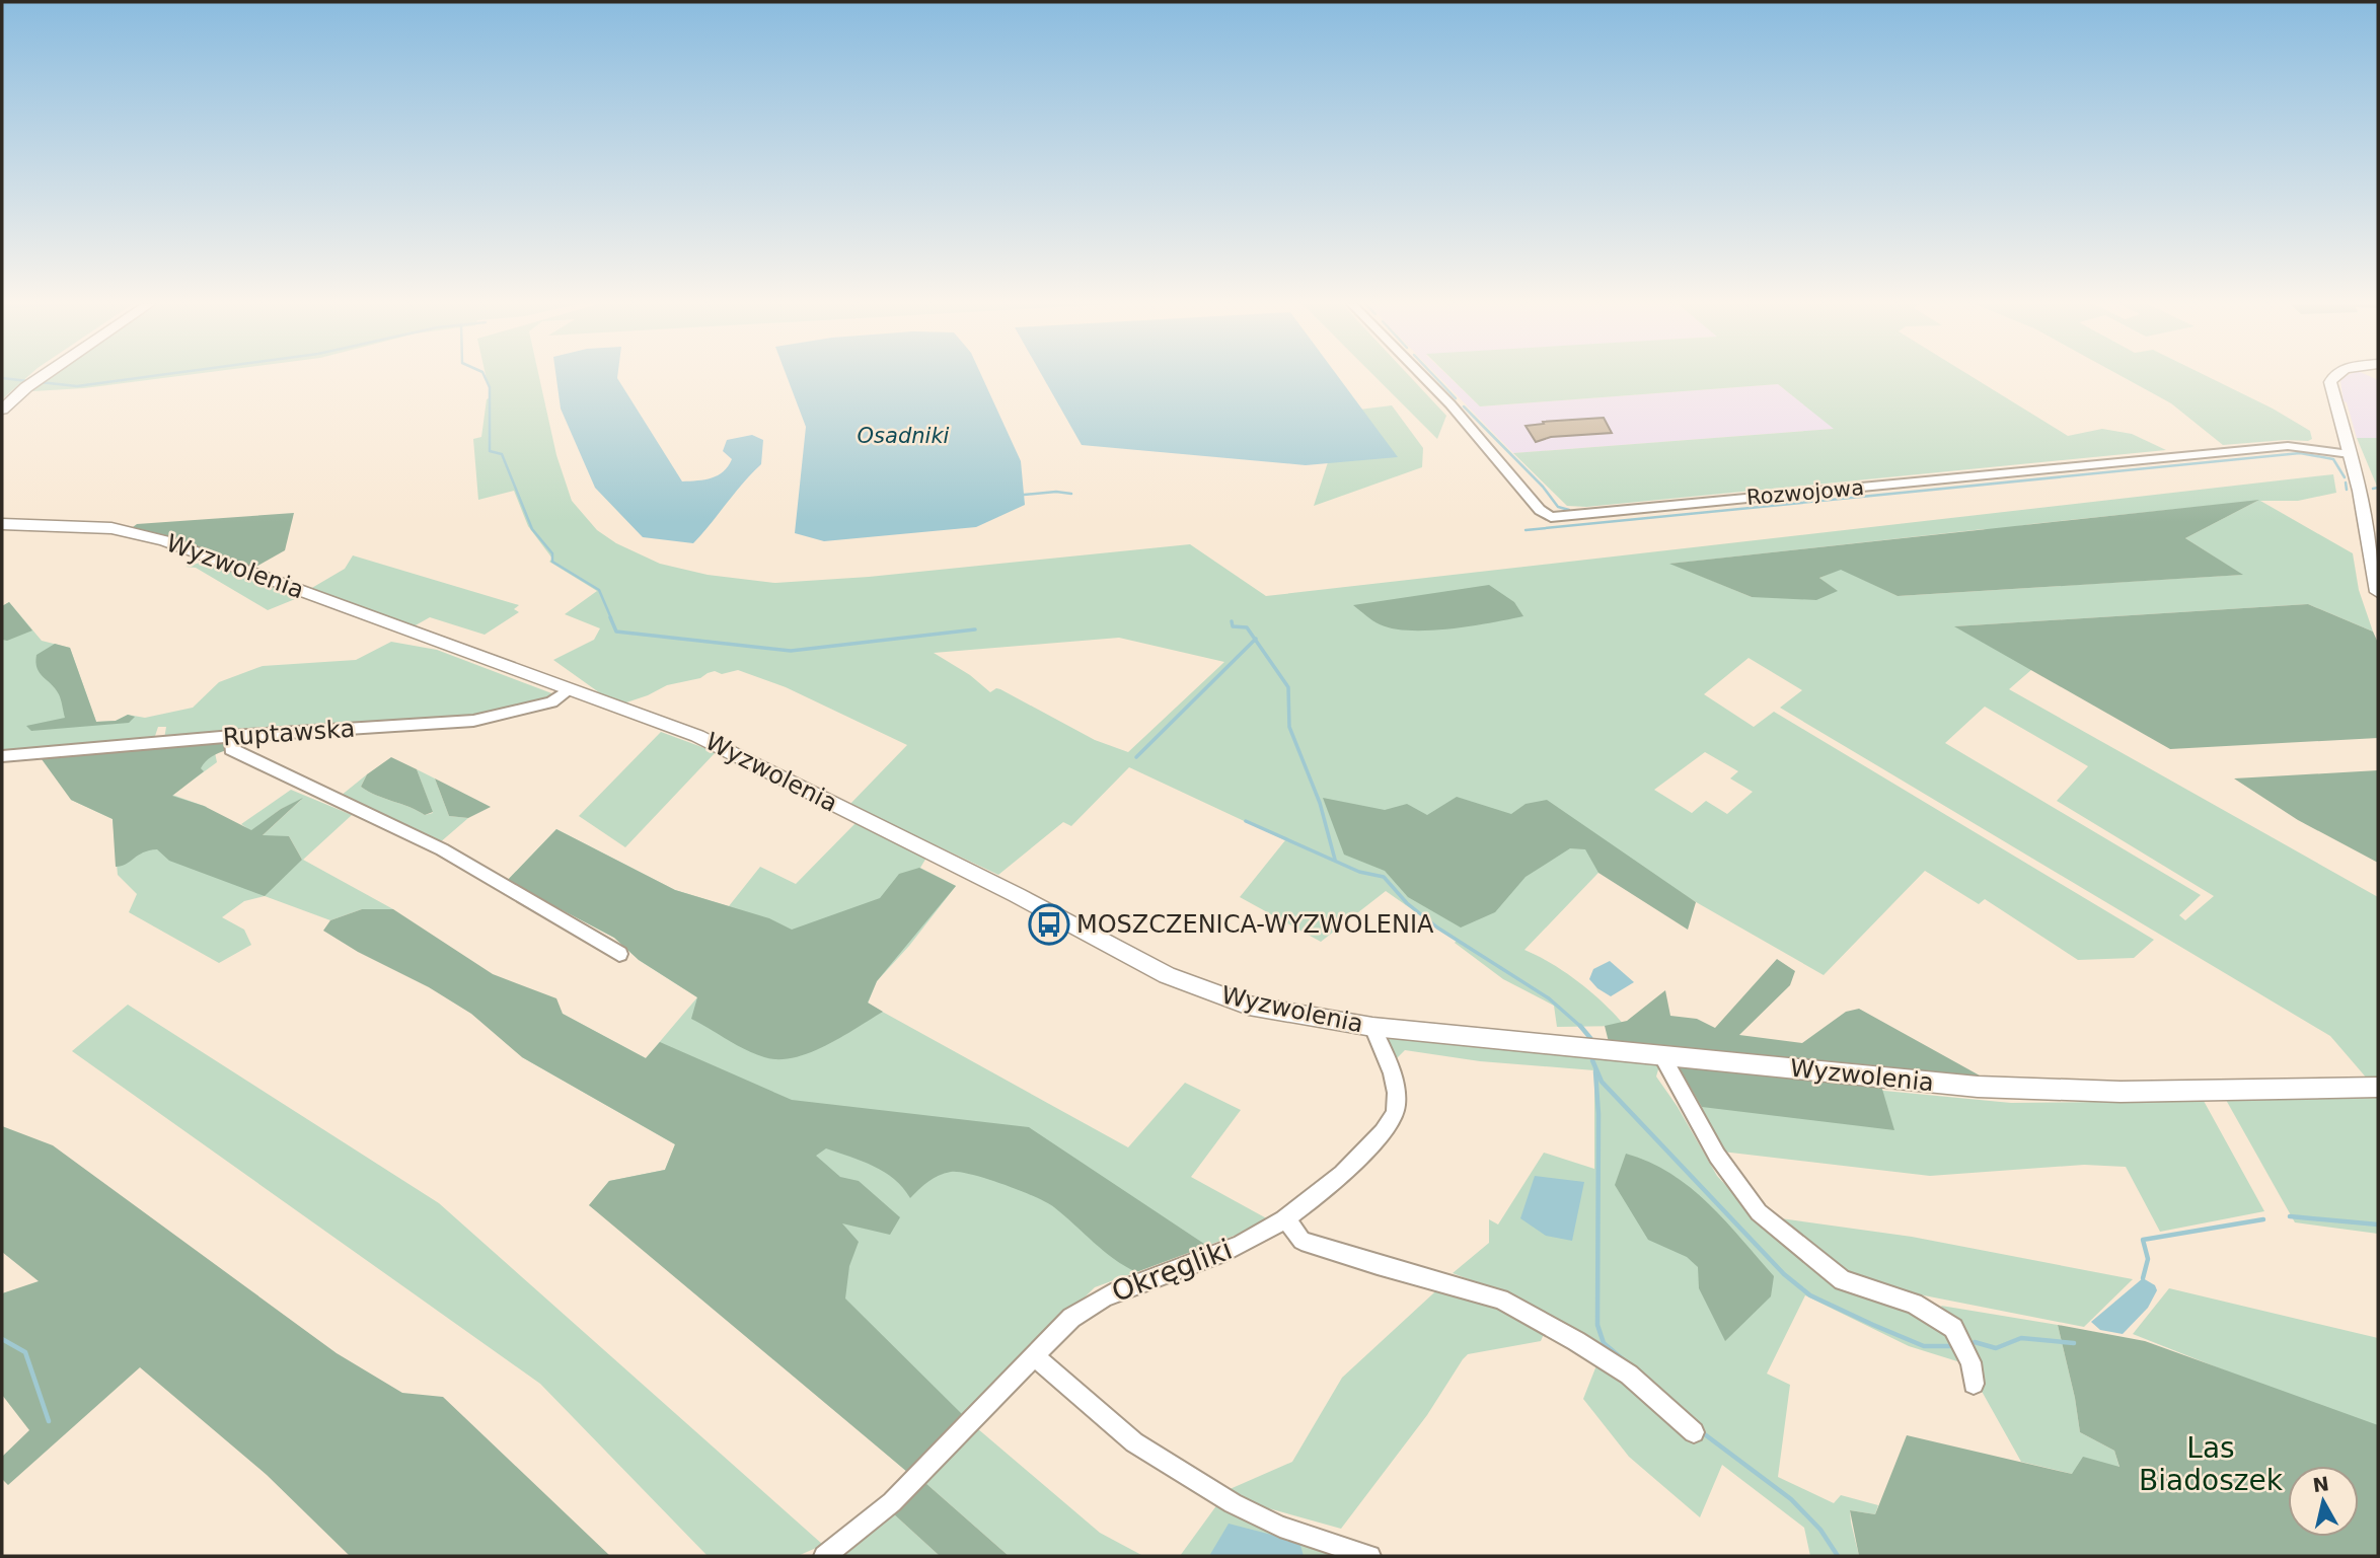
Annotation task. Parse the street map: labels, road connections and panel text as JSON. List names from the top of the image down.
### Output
{
  "streets": {
    "street": [
      "Rozwojowa",
      "Wyzwolenia",
      "Ruptawska",
      "Okręgliki"
    ]
  },
  "crossings": [
    ["Wyzwolenia", "Ruptawska"],
    ["Wyzwolenia", "Okręgliki"]
  ],
  "water": ["Osadniki"],
  "parks": ["Las Biadoszek"],
  "places": {
    "bus stop": ["MOSZCZENICA-WYZWOLENIA"]
  },
  "north": "top"
}
